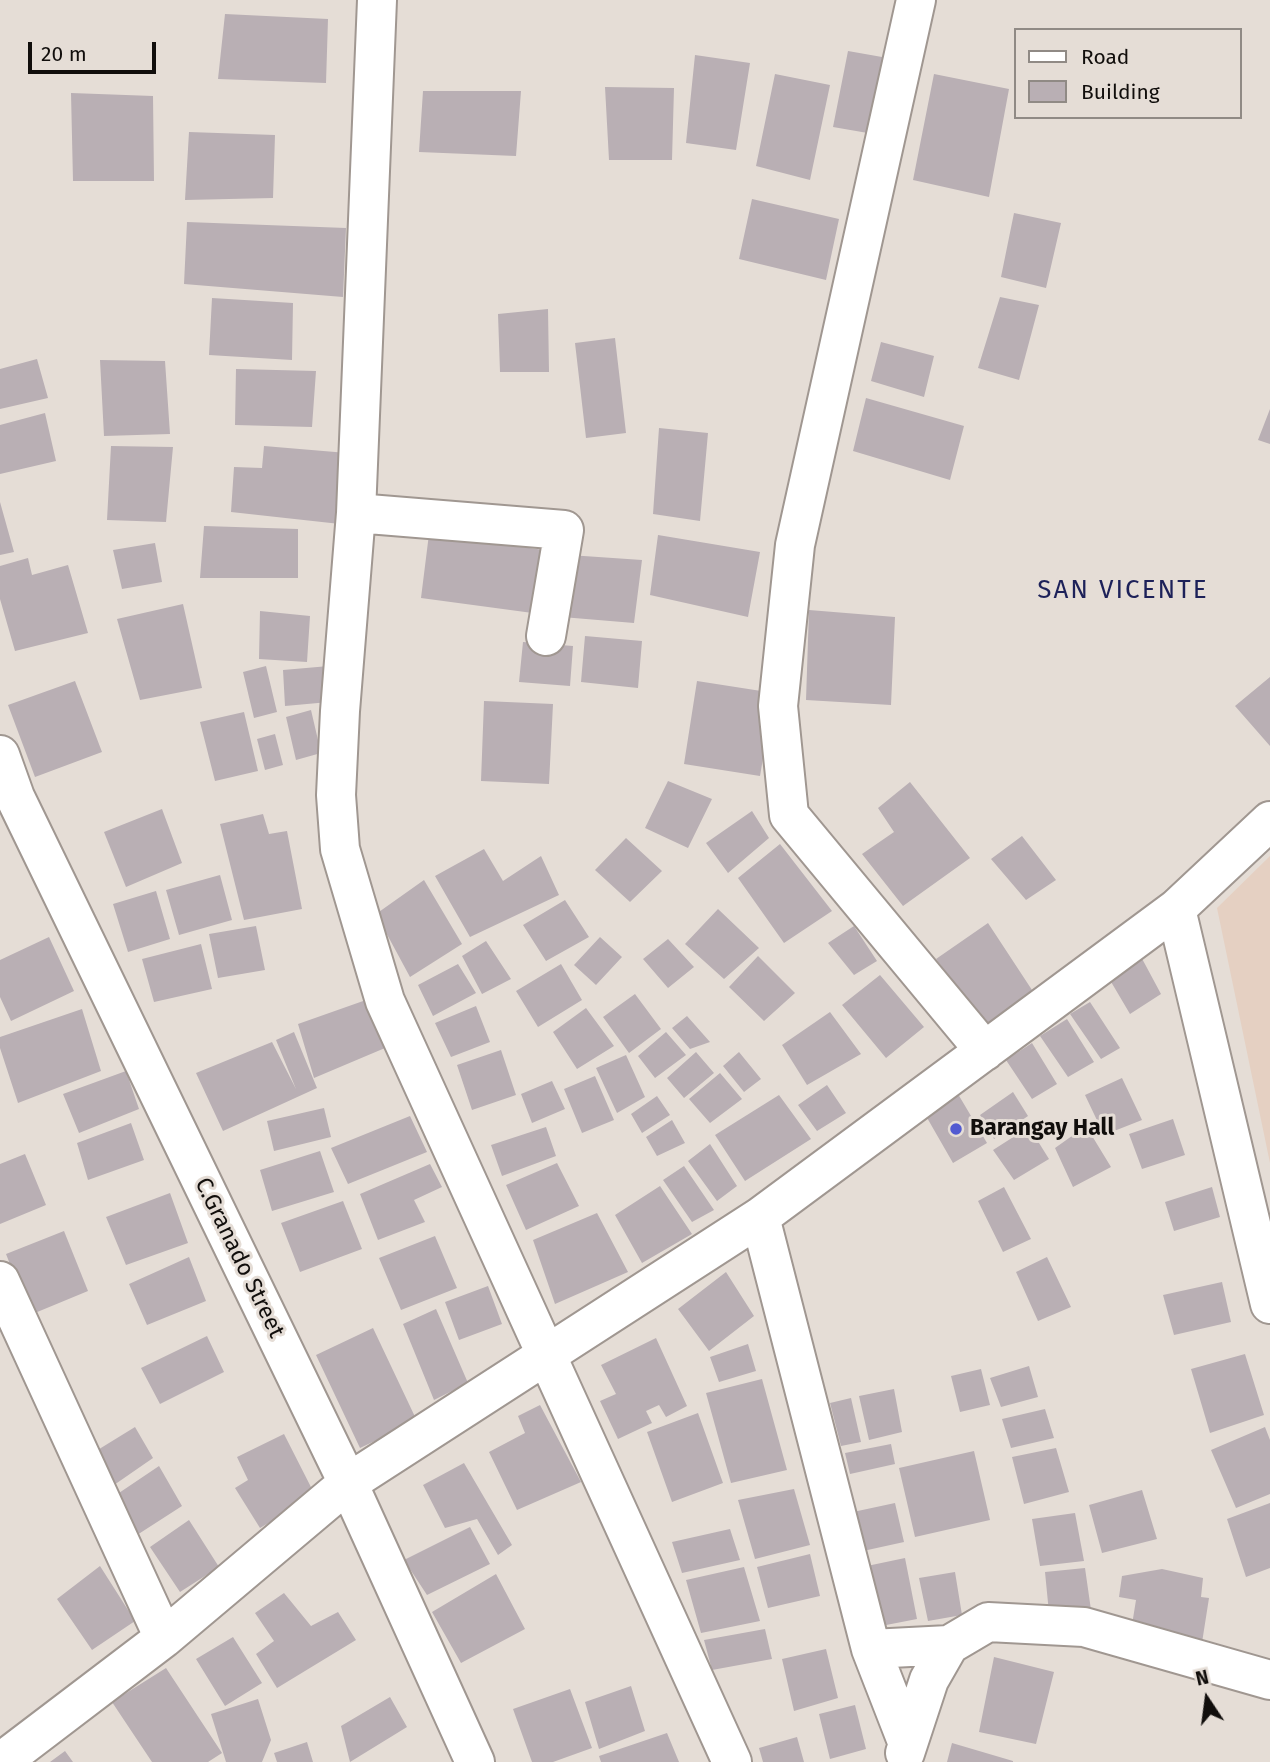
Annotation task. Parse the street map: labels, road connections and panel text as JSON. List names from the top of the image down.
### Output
{
  "streets": {
    "street": ["C.Granado Street"]
  },
  "districts": ["SAN VICENTE"],
  "places": ["Barangay Hall"],
  "legend": ["Road", "Building"],
  "scale_bar": "20 m",
  "north": "top"
}
